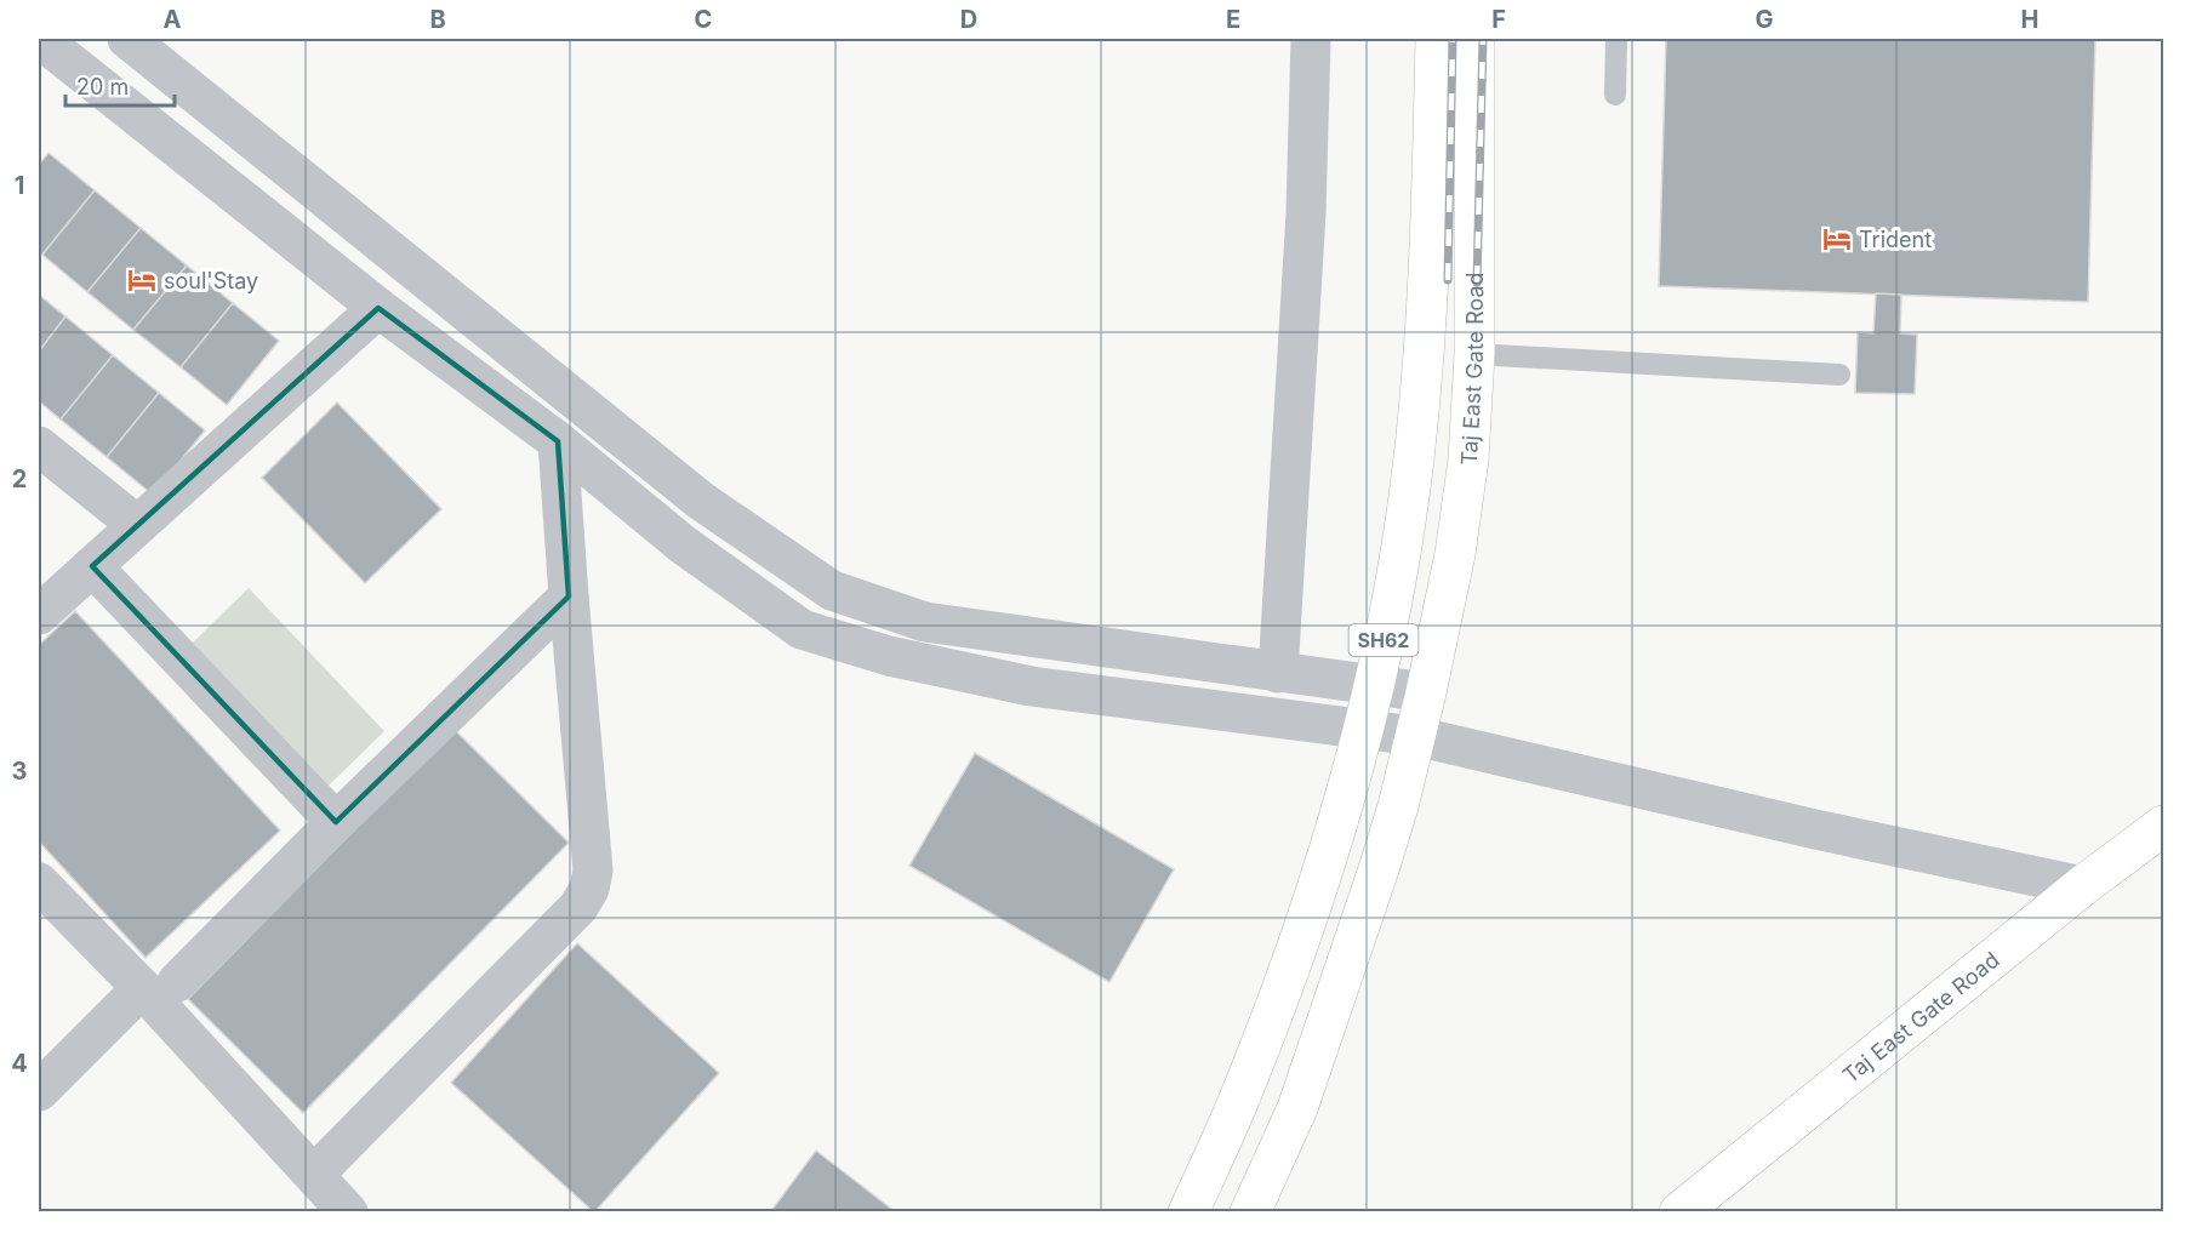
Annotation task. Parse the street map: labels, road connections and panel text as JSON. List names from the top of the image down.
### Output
{
  "streets": {
    "main road": ["Taj East Gate Road", "SH62"]
  },
  "crossings": [
    ["Taj East Gate Road", "SH62"]
  ],
  "places": {
    "hotel": ["Trident", "soul'Stay"]
  },
  "scale_bar": "20 m",
  "grid": {
    "columns": [
      "A",
      "B",
      "C",
      "D",
      "E",
      "F",
      "G",
      "H"
    ],
    "rows": [
      "1",
      "2",
      "3",
      "4"
    ]
  }
}
